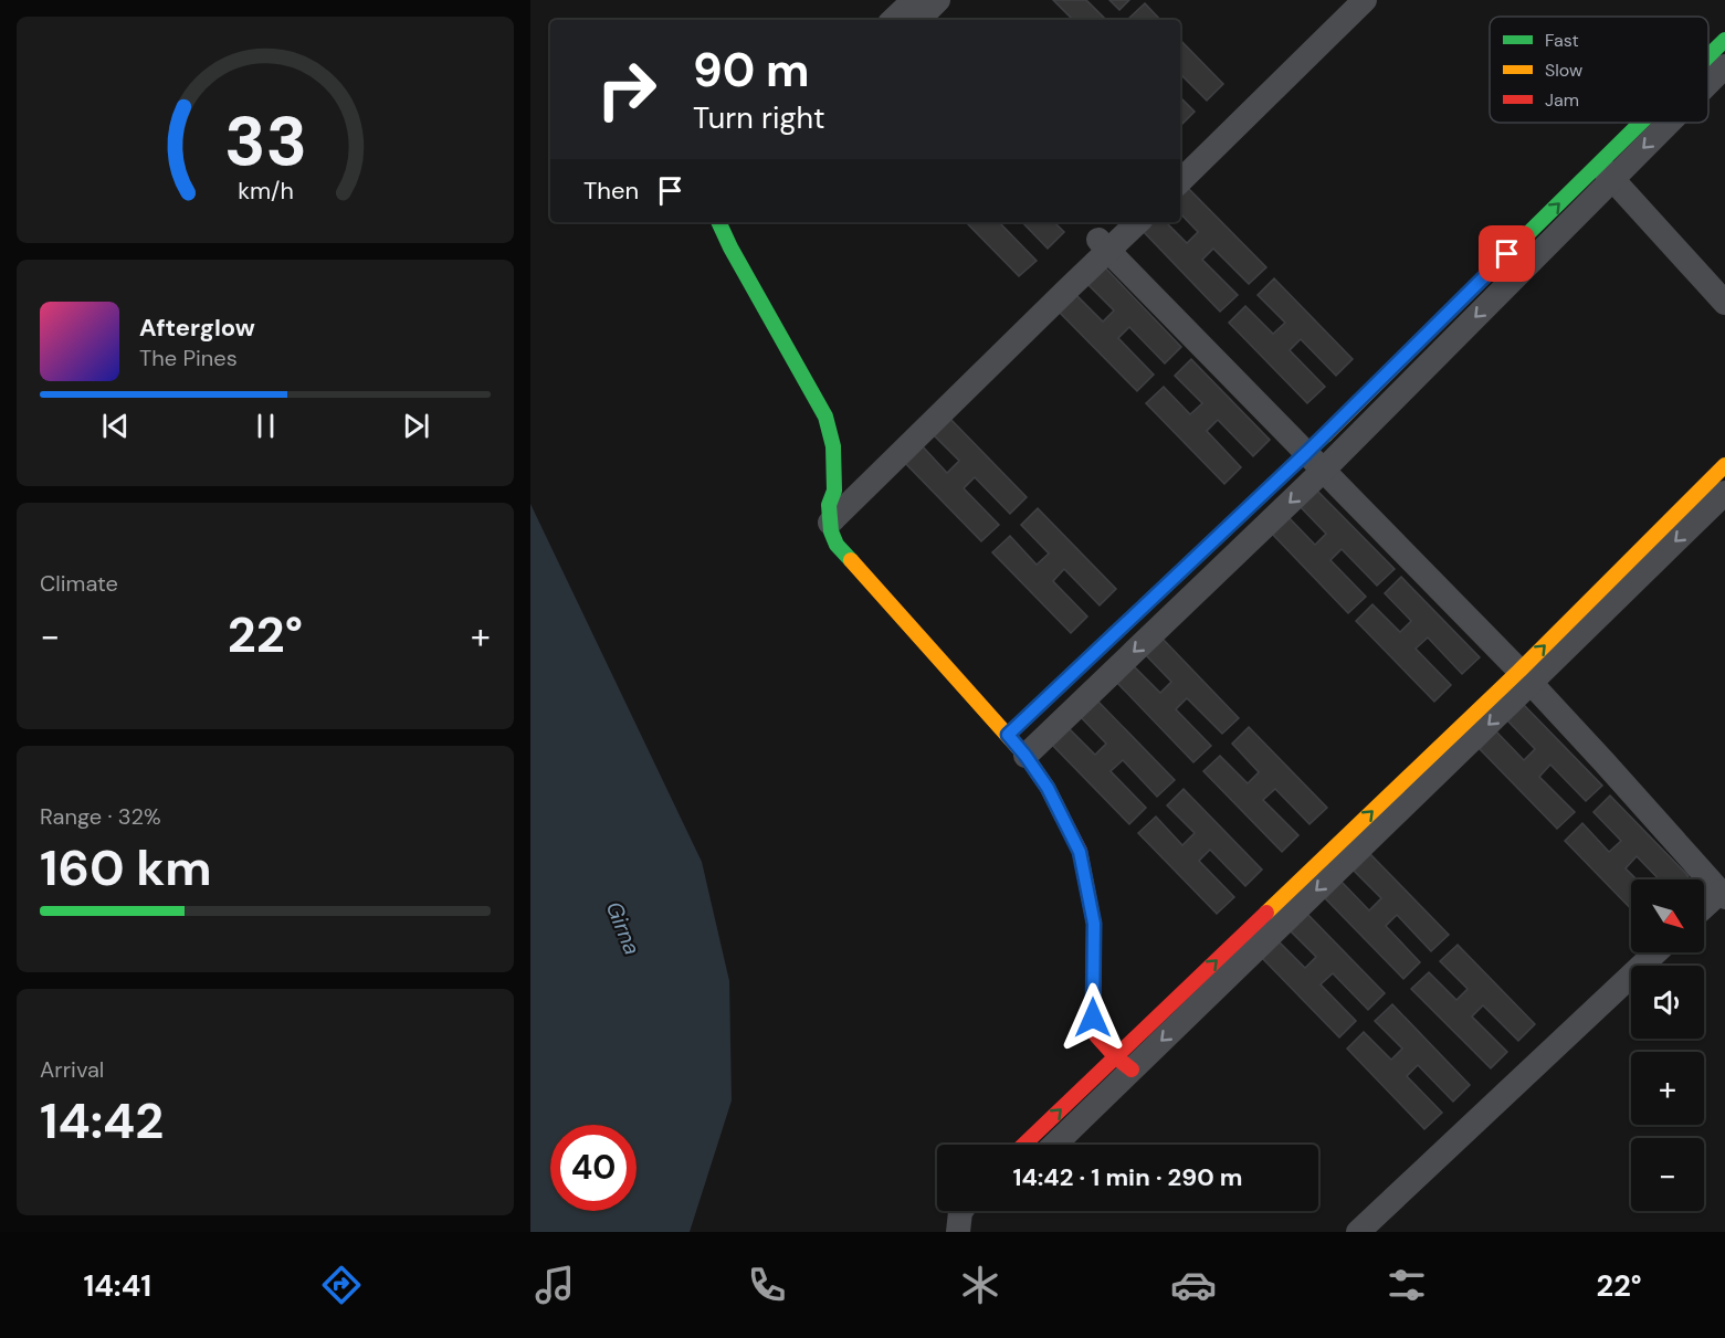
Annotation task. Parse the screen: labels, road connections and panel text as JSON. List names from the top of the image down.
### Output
{
  "water": ["Girna"],
  "legend": ["Fast", "Slow", "Jam"],
  "north": "bottom right",
  "page": {
    "turn": ["90 m", "Turn right"],
    "then": "Then",
    "song": ["Afterglow", "The Pines"],
    "tile": [
      "Climate",
      ["Range · 32%", "160 km"],
      ["Arrival", "14:42"]
    ],
    "heat": ["−", "22°", "+"],
    "map_buttons": ["+", "−"],
    "limit": "40",
    "trip": "14:42 · 1 min · 290 m",
    "tabs": ["14:41", "22°"],
    "gauge": ["33", "km/h"]
  }
}
